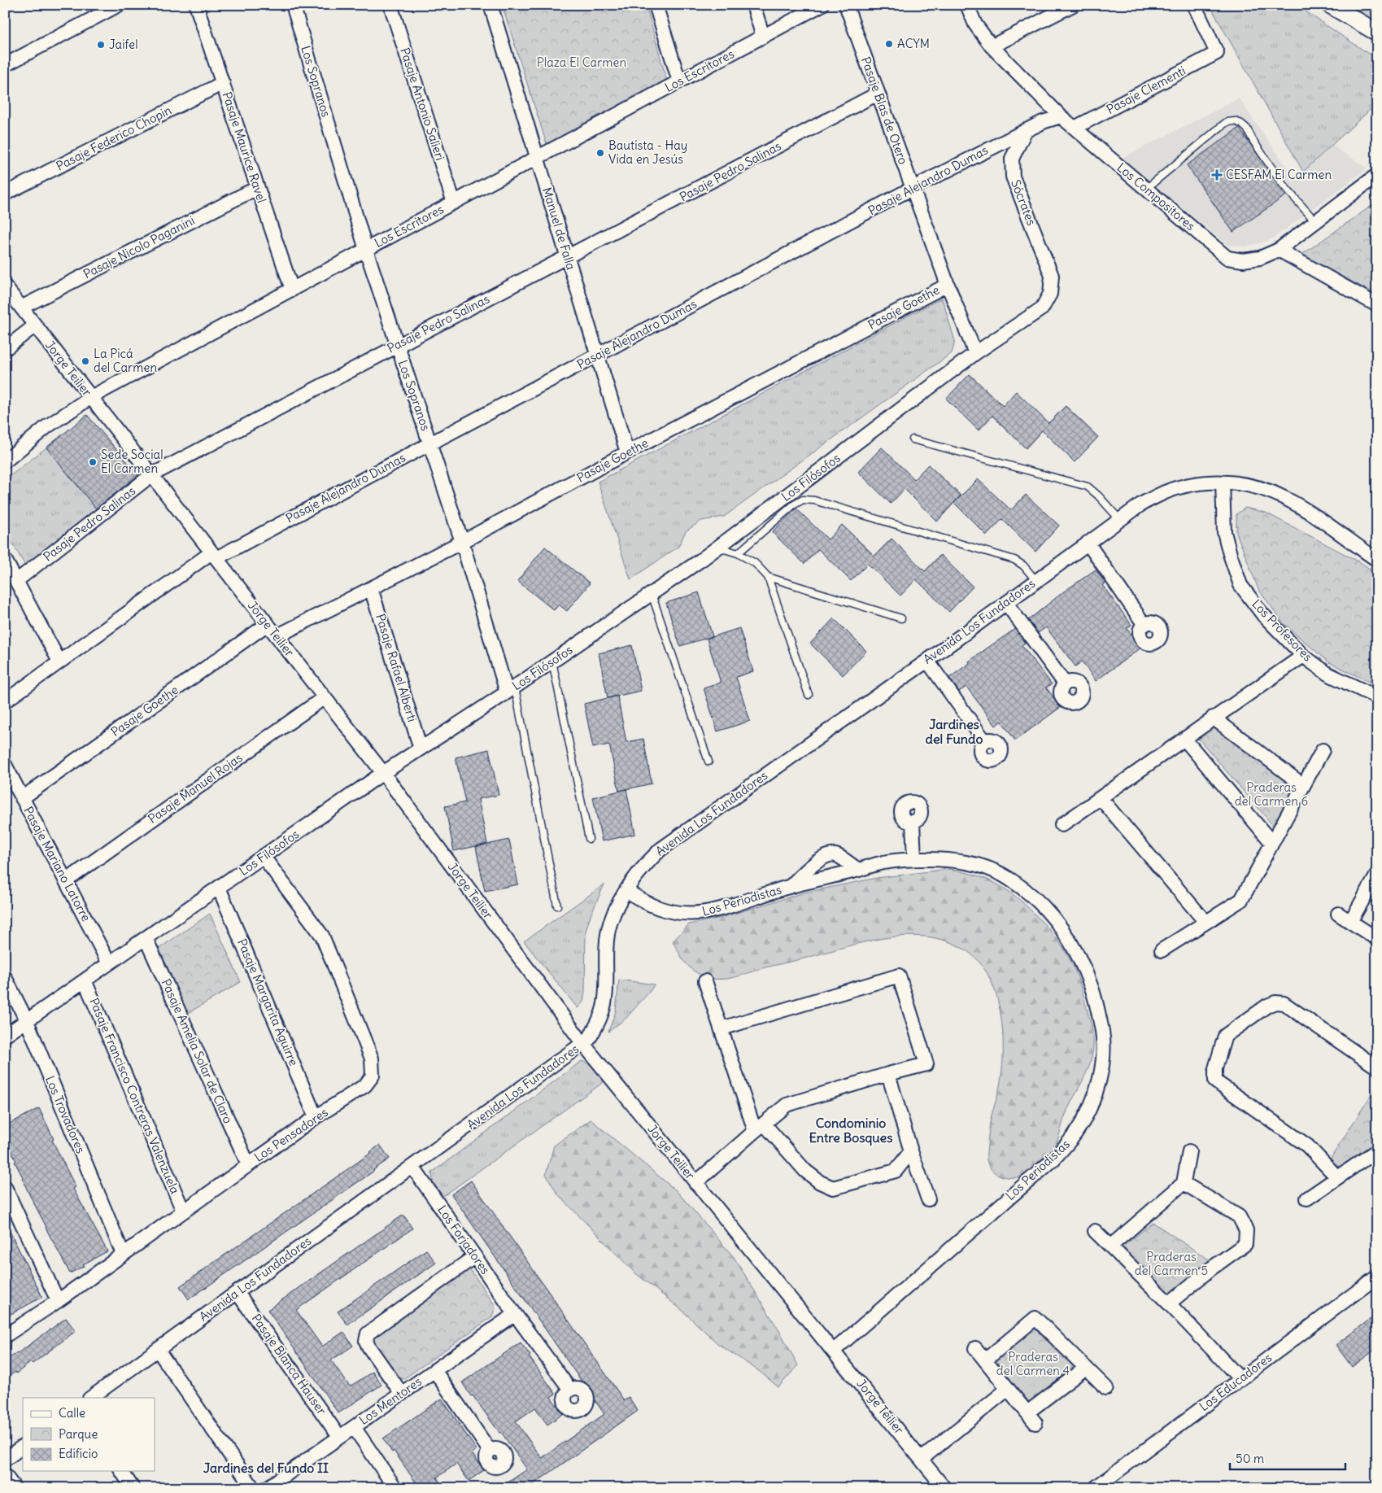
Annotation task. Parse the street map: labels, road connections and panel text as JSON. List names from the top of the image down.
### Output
{
  "streets": {
    "street": [
      "Los Escritores",
      "Los Sopranos",
      "Pasaje Clementi",
      "Pasaje Antonio Salieri",
      "Pasaje Blas de Otero",
      "Pasaje Federico Chopin",
      "Pasaje Maurice Ravel",
      "Pasaje Pedro Salinas",
      "Pasaje Alejandro Dumas",
      "Los Compositores",
      "Sócrates",
      "Manuel de Falla",
      "Pasaje Nicolo Paganini",
      "Pasaje Goethe",
      "Jorge Teilier",
      "Los Filósofos",
      "Avenida Los Fundadores",
      "Los Profesores",
      "Pasaje Rafael Alberti",
      "Pasaje Manuel Rojas",
      "Pasaje Mariano Latorre",
      "Los Periodistas",
      "Pasaje Margarita Aguirre",
      "Pasaje Amelia Solar de Claro",
      "Pasaje Francisco Contreras Valenzuela",
      "Los Trovadores",
      "Los Pensadores",
      "Los Forjadores",
      "Pasaje Blanca Hauser",
      "Los Educadores",
      "Los Mentores"
    ]
  },
  "crossings": [
    ["Los Escritores", "Los Sopranos"],
    ["Los Escritores", "Pasaje Antonio Salieri"],
    ["Los Escritores", "Pasaje Maurice Ravel"],
    ["Los Escritores", "Manuel de Falla"],
    ["Los Escritores", "Jorge Teilier"],
    ["Los Sopranos", "Pasaje Pedro Salinas"],
    ["Los Sopranos", "Pasaje Alejandro Dumas"],
    ["Los Sopranos", "Pasaje Goethe"],
    ["Los Sopranos", "Los Filósofos"],
    ["Pasaje Clementi", "Los Compositores"],
    ["Pasaje Blas de Otero", "Pasaje Pedro Salinas"],
    ["Pasaje Blas de Otero", "Pasaje Alejandro Dumas"],
    ["Pasaje Blas de Otero", "Pasaje Goethe"],
    ["Pasaje Blas de Otero", "Los Filósofos"],
    ["Pasaje Federico Chopin", "Pasaje Maurice Ravel"],
    ["Pasaje Maurice Ravel", "Pasaje Nicolo Paganini"],
    ["Pasaje Pedro Salinas", "Manuel de Falla"],
    ["Pasaje Pedro Salinas", "Jorge Teilier"],
    ["Pasaje Alejandro Dumas", "Los Compositores"],
    ["Pasaje Alejandro Dumas", "Sócrates"],
    ["Pasaje Alejandro Dumas", "Manuel de Falla"],
    ["Pasaje Alejandro Dumas", "Jorge Teilier"],
    ["Sócrates", "Los Filósofos"],
    ["Manuel de Falla", "Pasaje Goethe"],
    ["Pasaje Nicolo Paganini", "Jorge Teilier"],
    ["Pasaje Goethe", "Jorge Teilier"],
    ["Pasaje Goethe", "Pasaje Rafael Alberti"],
    ["Pasaje Goethe", "Pasaje Mariano Latorre"],
    ["Jorge Teilier", "Los Filósofos"],
    ["Jorge Teilier", "Avenida Los Fundadores"],
    ["Jorge Teilier", "Pasaje Manuel Rojas"],
    ["Jorge Teilier", "Los Periodistas"],
    ["Los Filósofos", "Pasaje Rafael Alberti"],
    ["Los Filósofos", "Pasaje Mariano Latorre"],
    ["Los Filósofos", "Pasaje Margarita Aguirre"],
    ["Los Filósofos", "Pasaje Amelia Solar de Claro"],
    ["Los Filósofos", "Pasaje Francisco Contreras Valenzuela"],
    ["Los Filósofos", "Los Trovadores"],
    ["Los Filósofos", "Los Pensadores"],
    ["Avenida Los Fundadores", "Los Profesores"],
    ["Avenida Los Fundadores", "Los Periodistas"],
    ["Avenida Los Fundadores", "Los Forjadores"],
    ["Avenida Los Fundadores", "Pasaje Blanca Hauser"],
    ["Pasaje Manuel Rojas", "Pasaje Mariano Latorre"],
    ["Pasaje Margarita Aguirre", "Los Pensadores"],
    ["Pasaje Amelia Solar de Claro", "Los Pensadores"],
    ["Pasaje Francisco Contreras Valenzuela", "Los Pensadores"],
    ["Los Trovadores", "Los Pensadores"],
    ["Los Forjadores", "Los Mentores"],
    ["Pasaje Blanca Hauser", "Los Mentores"]
  ],
  "districts": ["Jardines del Fundo", "Condominio Entre Bosques", "Jardines del Fundo II"],
  "parks": [
    "Plaza El Carmen",
    "Praderas del Carmen 6",
    "Praderas del Carmen 5",
    "Praderas del Carmen 4"
  ],
  "places": {
    "other": [
      "ACYM",
      "Jaifel",
      "Bautista - Hay Vida en Jesús",
      "La Picá del Carmen",
      "Sede Social El Carmen"
    ],
    "health": ["CESFAM El Carmen"]
  },
  "legend": ["Calle", "Parque", "Edificio"],
  "scale_bar": "50 m"
}
